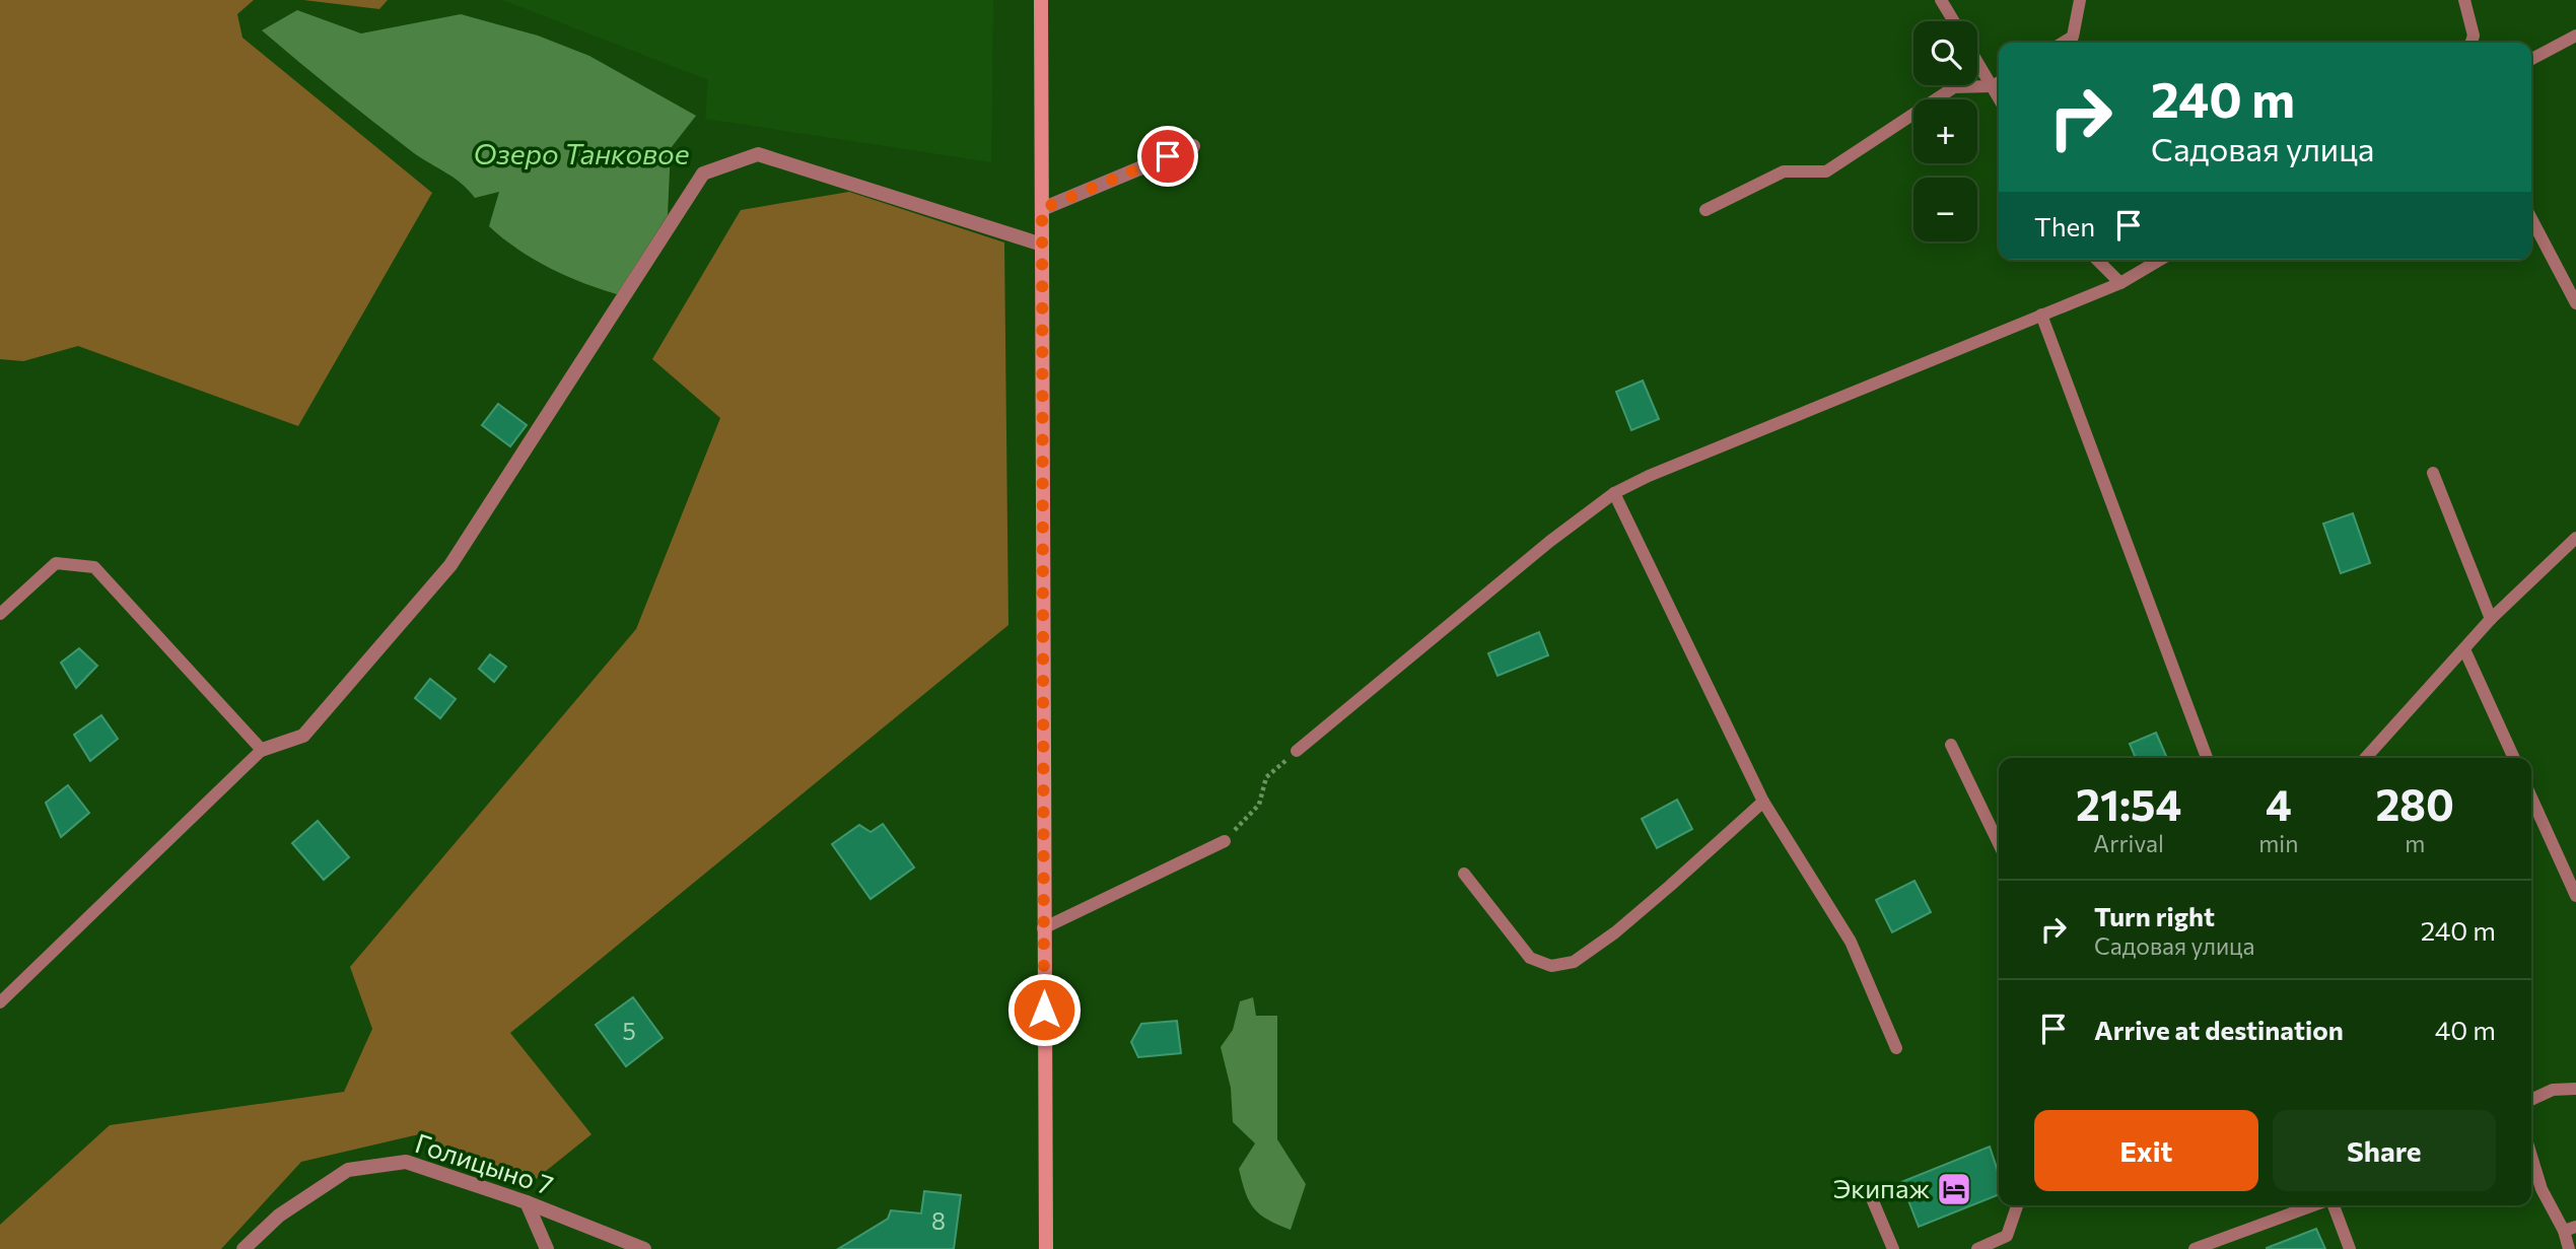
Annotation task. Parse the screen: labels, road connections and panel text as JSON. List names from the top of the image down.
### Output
{
  "streets": {
    "street": ["Голицыно 7"]
  },
  "water": ["Озеро Танковое"],
  "places": {
    "hotel": ["Экипаж"]
  },
  "house_numbers": ["5", "8"],
  "page": {
    "map_buttons": ["+", "−"],
    "turn": ["240 m", "Садовая улица"],
    "then": "Then",
    "eta": [
      "21:54",
      "Arrival",
      "4",
      "min",
      "280",
      "m"
    ],
    "list": [
      {
        "name": "Turn right",
        "note": "Садовая улица",
        "value": "240 m"
      },
      {
        "name": "Arrive at destination",
        "value": "40 m"
      }
    ],
    "buttons": ["Exit", "Share"]
  }
}
